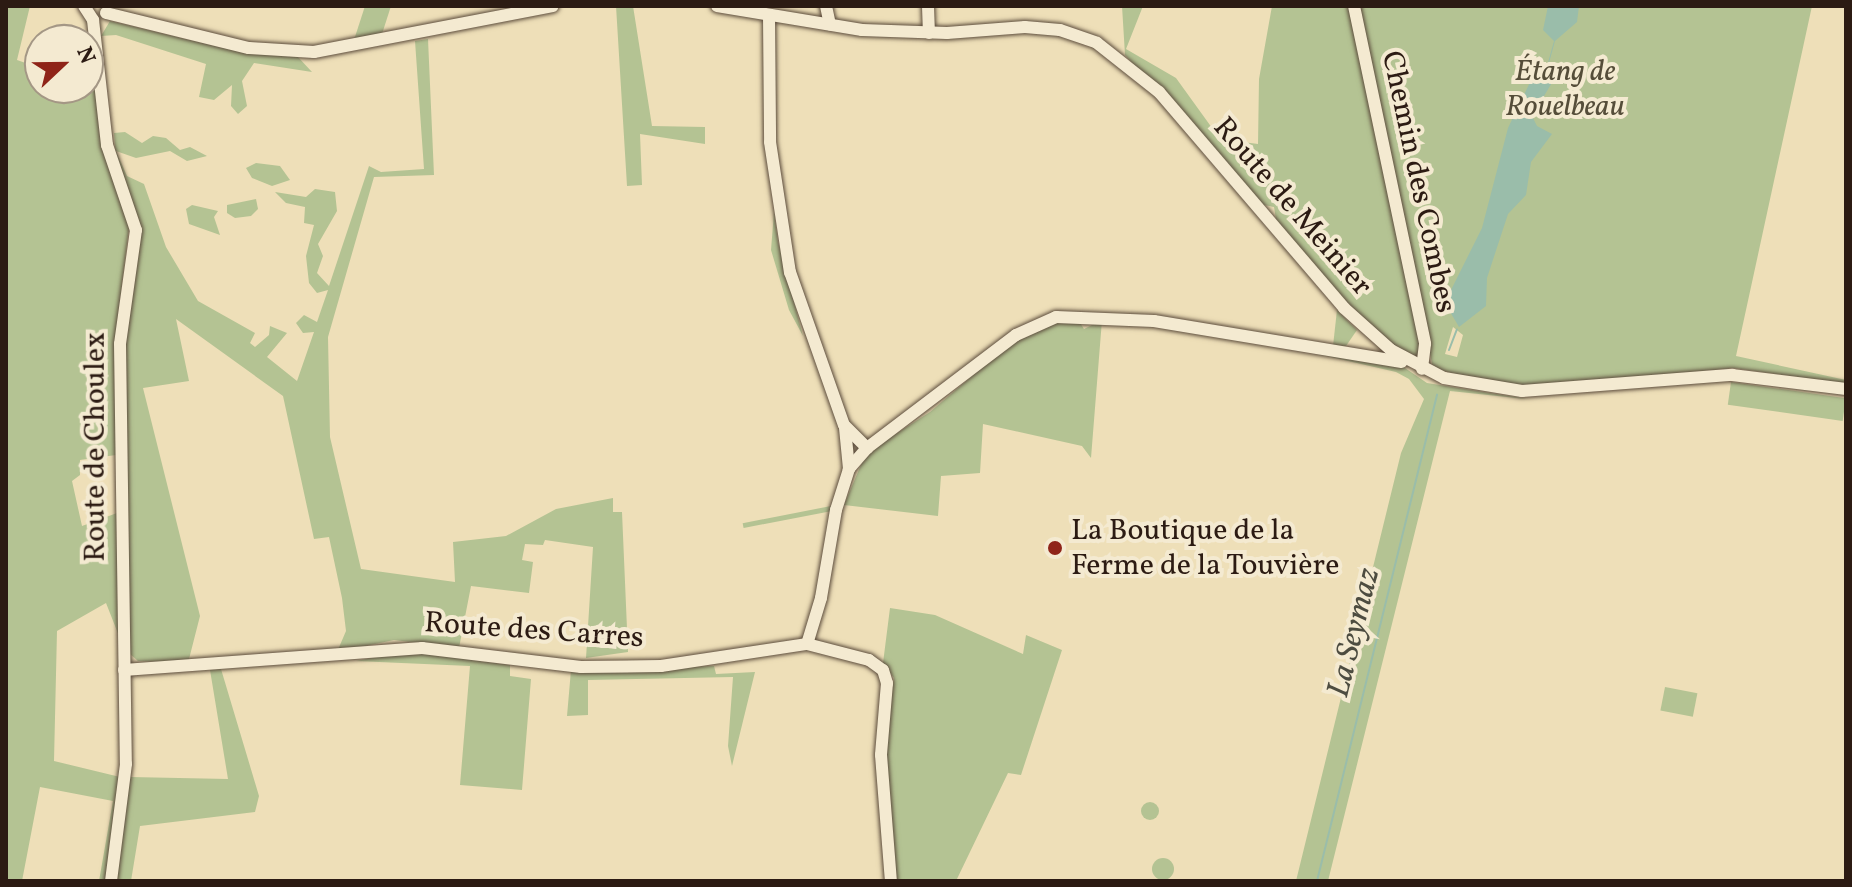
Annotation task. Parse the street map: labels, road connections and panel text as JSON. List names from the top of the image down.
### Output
{
  "streets": {
    "street": [
      "Chemin des Combes",
      "Route de Meinier",
      "Route de Choulex",
      "Route des Carres"
    ]
  },
  "crossings": [
    ["Chemin des Combes", "Route de Meinier"],
    ["Route de Choulex", "Route des Carres"]
  ],
  "water": ["La Seymaz"],
  "parks": ["Étang de Rouelbeau"],
  "places": ["La Boutique de la Ferme de la Touvière"],
  "north": "right"
}
